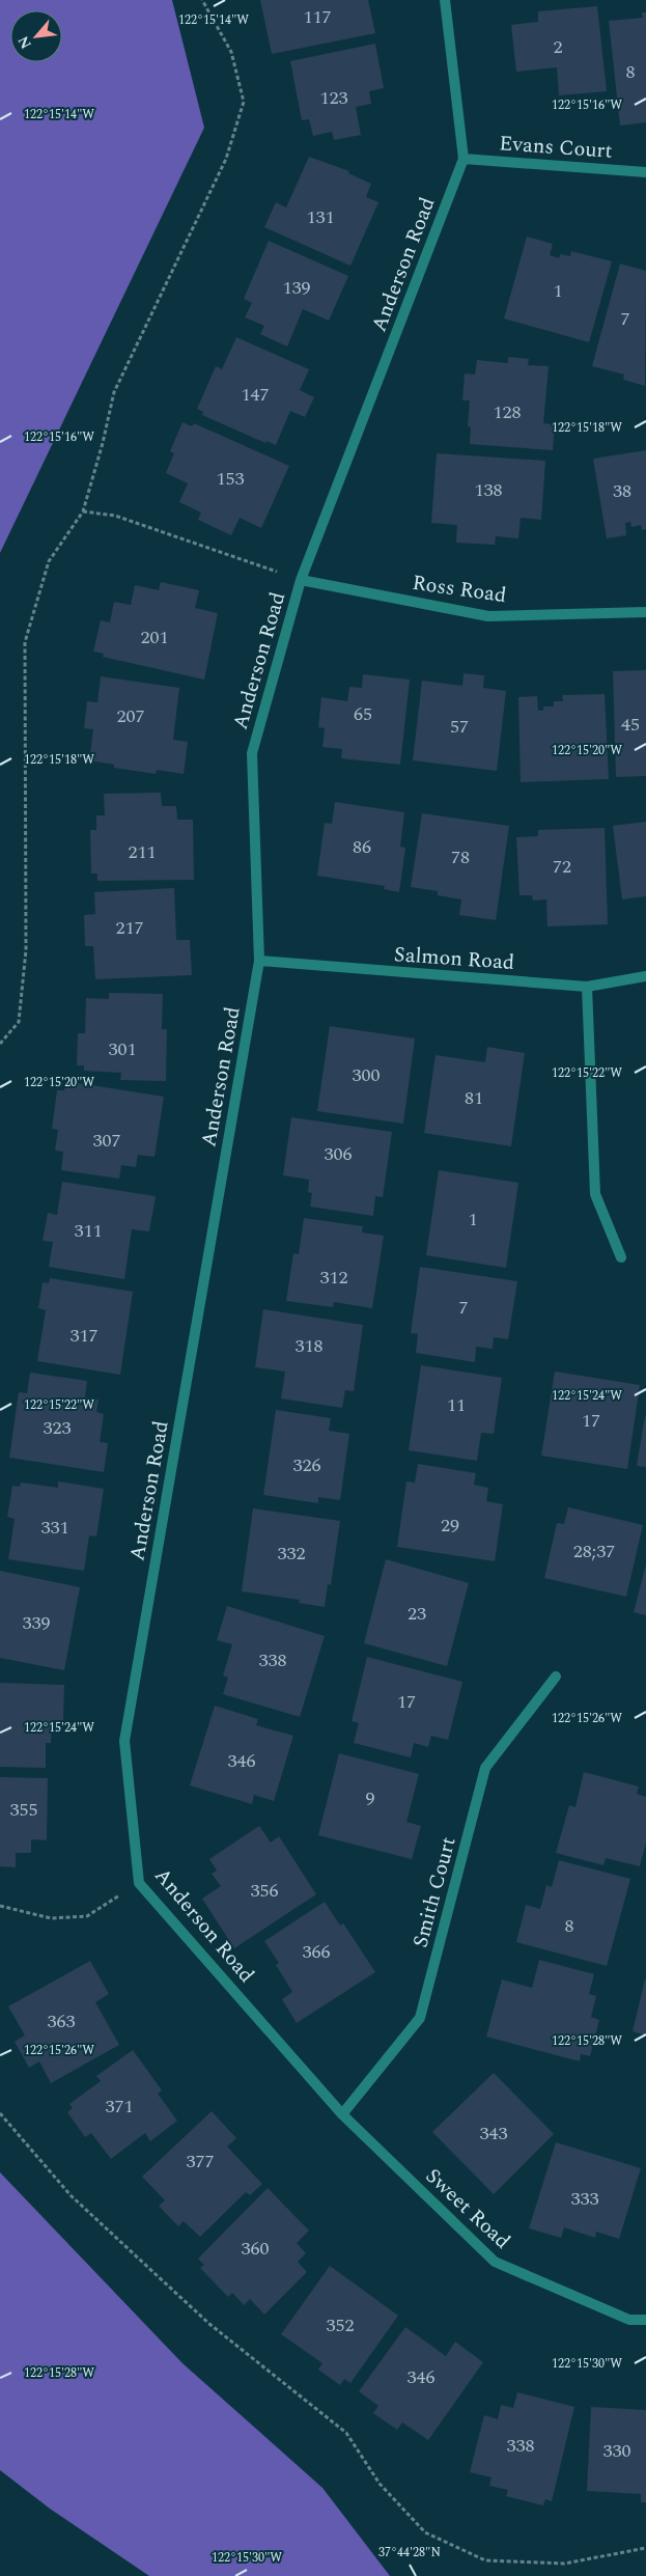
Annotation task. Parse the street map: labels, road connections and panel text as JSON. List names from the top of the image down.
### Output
{
  "streets": {
    "street": [
      "Evans Court",
      "Anderson Road",
      "Ross Road",
      "Salmon Road",
      "Smith Court",
      "Sweet Road"
    ]
  },
  "crossings": [
    ["Evans Court", "Anderson Road"],
    ["Anderson Road", "Ross Road"],
    ["Anderson Road", "Salmon Road"],
    ["Anderson Road", "Smith Court"],
    ["Anderson Road", "Sweet Road"],
    ["Smith Court", "Sweet Road"]
  ],
  "house_numbers": [
    "117",
    "2",
    "8",
    "123",
    "131",
    "139",
    "1",
    "7",
    "147",
    "128",
    "153",
    "138",
    "38",
    "201",
    "65",
    "207",
    "45",
    "57",
    "86",
    "211",
    "78",
    "72",
    "217",
    "301",
    "300",
    "81",
    "307",
    "306",
    "1",
    "311",
    "312",
    "7",
    "317",
    "318",
    "11",
    "17",
    "323",
    "326",
    "29",
    "331",
    "28;37",
    "332",
    "23",
    "339",
    "338",
    "17",
    "346",
    "9",
    "355",
    "356",
    "8",
    "366",
    "363",
    "371",
    "343",
    "377",
    "333",
    "360",
    "352",
    "346",
    "338",
    "330"
  ],
  "north": "bottom left",
  "coordinates": [
    "122°15'14\"W",
    "122°15'16\"W",
    "122°15'18\"W",
    "122°15'20\"W",
    "122°15'22\"W",
    "122°15'24\"W",
    "122°15'26\"W",
    "122°15'28\"W",
    "122°15'30\"W",
    "37°44'28\"N"
  ]
}
